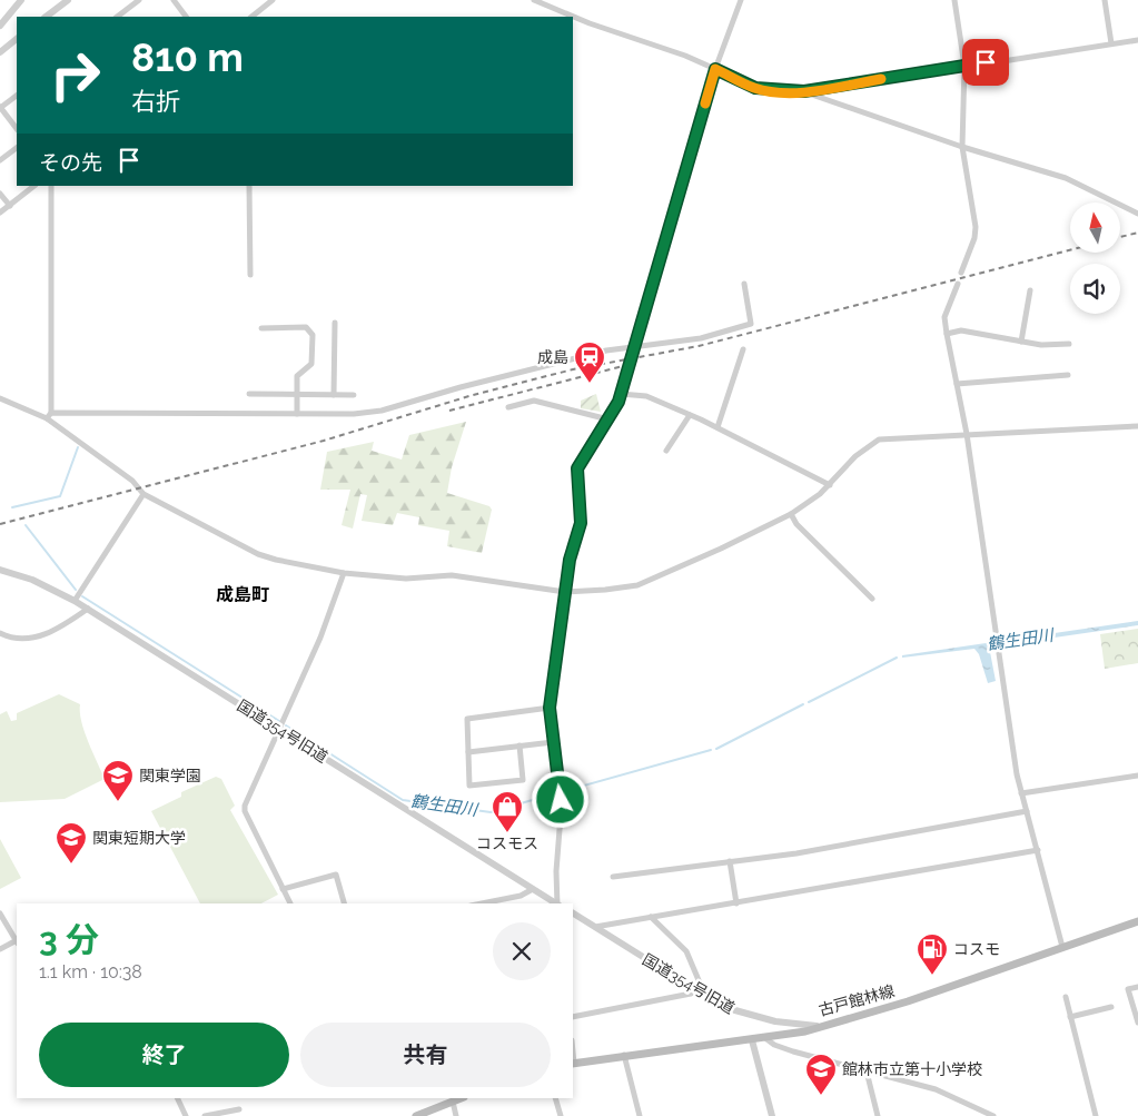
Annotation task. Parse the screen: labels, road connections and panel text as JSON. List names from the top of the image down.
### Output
{
  "streets": {
    "main road": ["古戸館林線"],
    "street": ["国道354号旧道"]
  },
  "crossings": [
    ["国道354号旧道", "古戸館林線"]
  ],
  "districts": ["成島町"],
  "water": ["鶴生田川"],
  "places": {
    "station": ["成島"],
    "school or university": ["関東学園", "関東短期大学", "館林市立第十小学校"],
    "shop": ["コスモス"],
    "fuel station": ["コスモ"]
  },
  "north": "top",
  "page": {
    "turn": ["810 m", "右折"],
    "then": "その先",
    "heading": ["3 分", "1.1 km · 10:38"],
    "buttons": ["終了", "共有"]
  }
}
